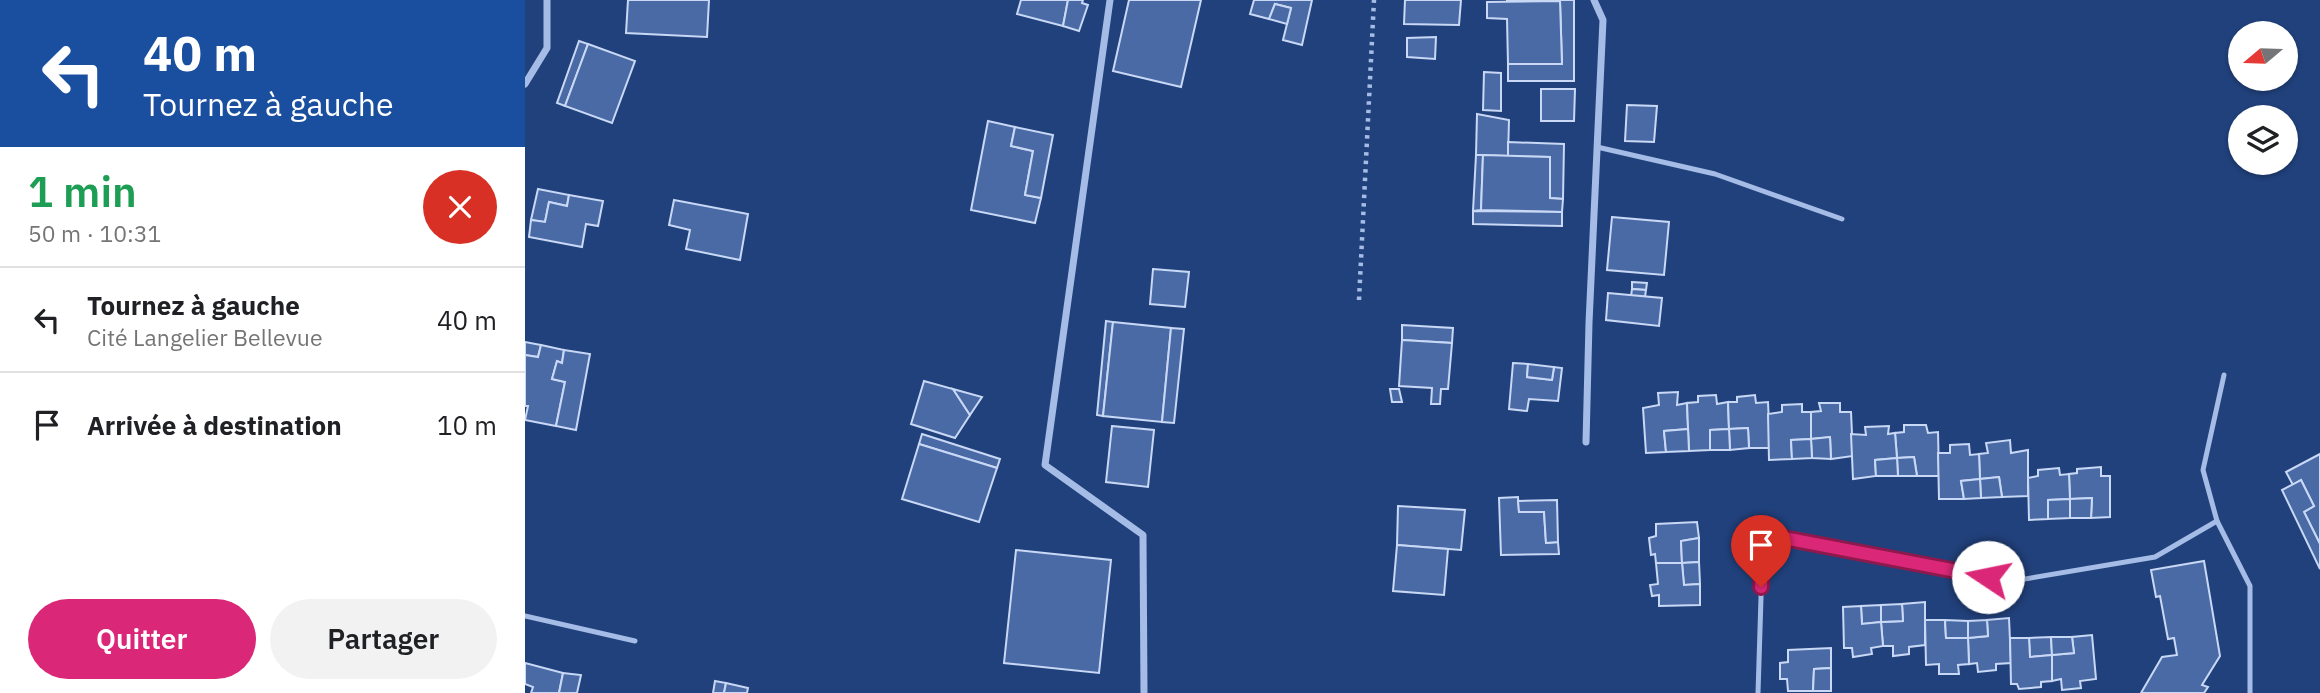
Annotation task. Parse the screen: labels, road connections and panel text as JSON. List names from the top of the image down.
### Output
{
  "north": "left",
  "page": {
    "turn": ["40 m", "Tournez à gauche"],
    "heading": ["1 min", "50 m · 10:31"],
    "list": [
      {
        "name": "Tournez à gauche",
        "note": "Cité Langelier Bellevue",
        "value": "40 m"
      },
      {
        "name": "Arrivée à destination",
        "value": "10 m"
      }
    ],
    "buttons": ["Quitter", "Partager"]
  }
}
